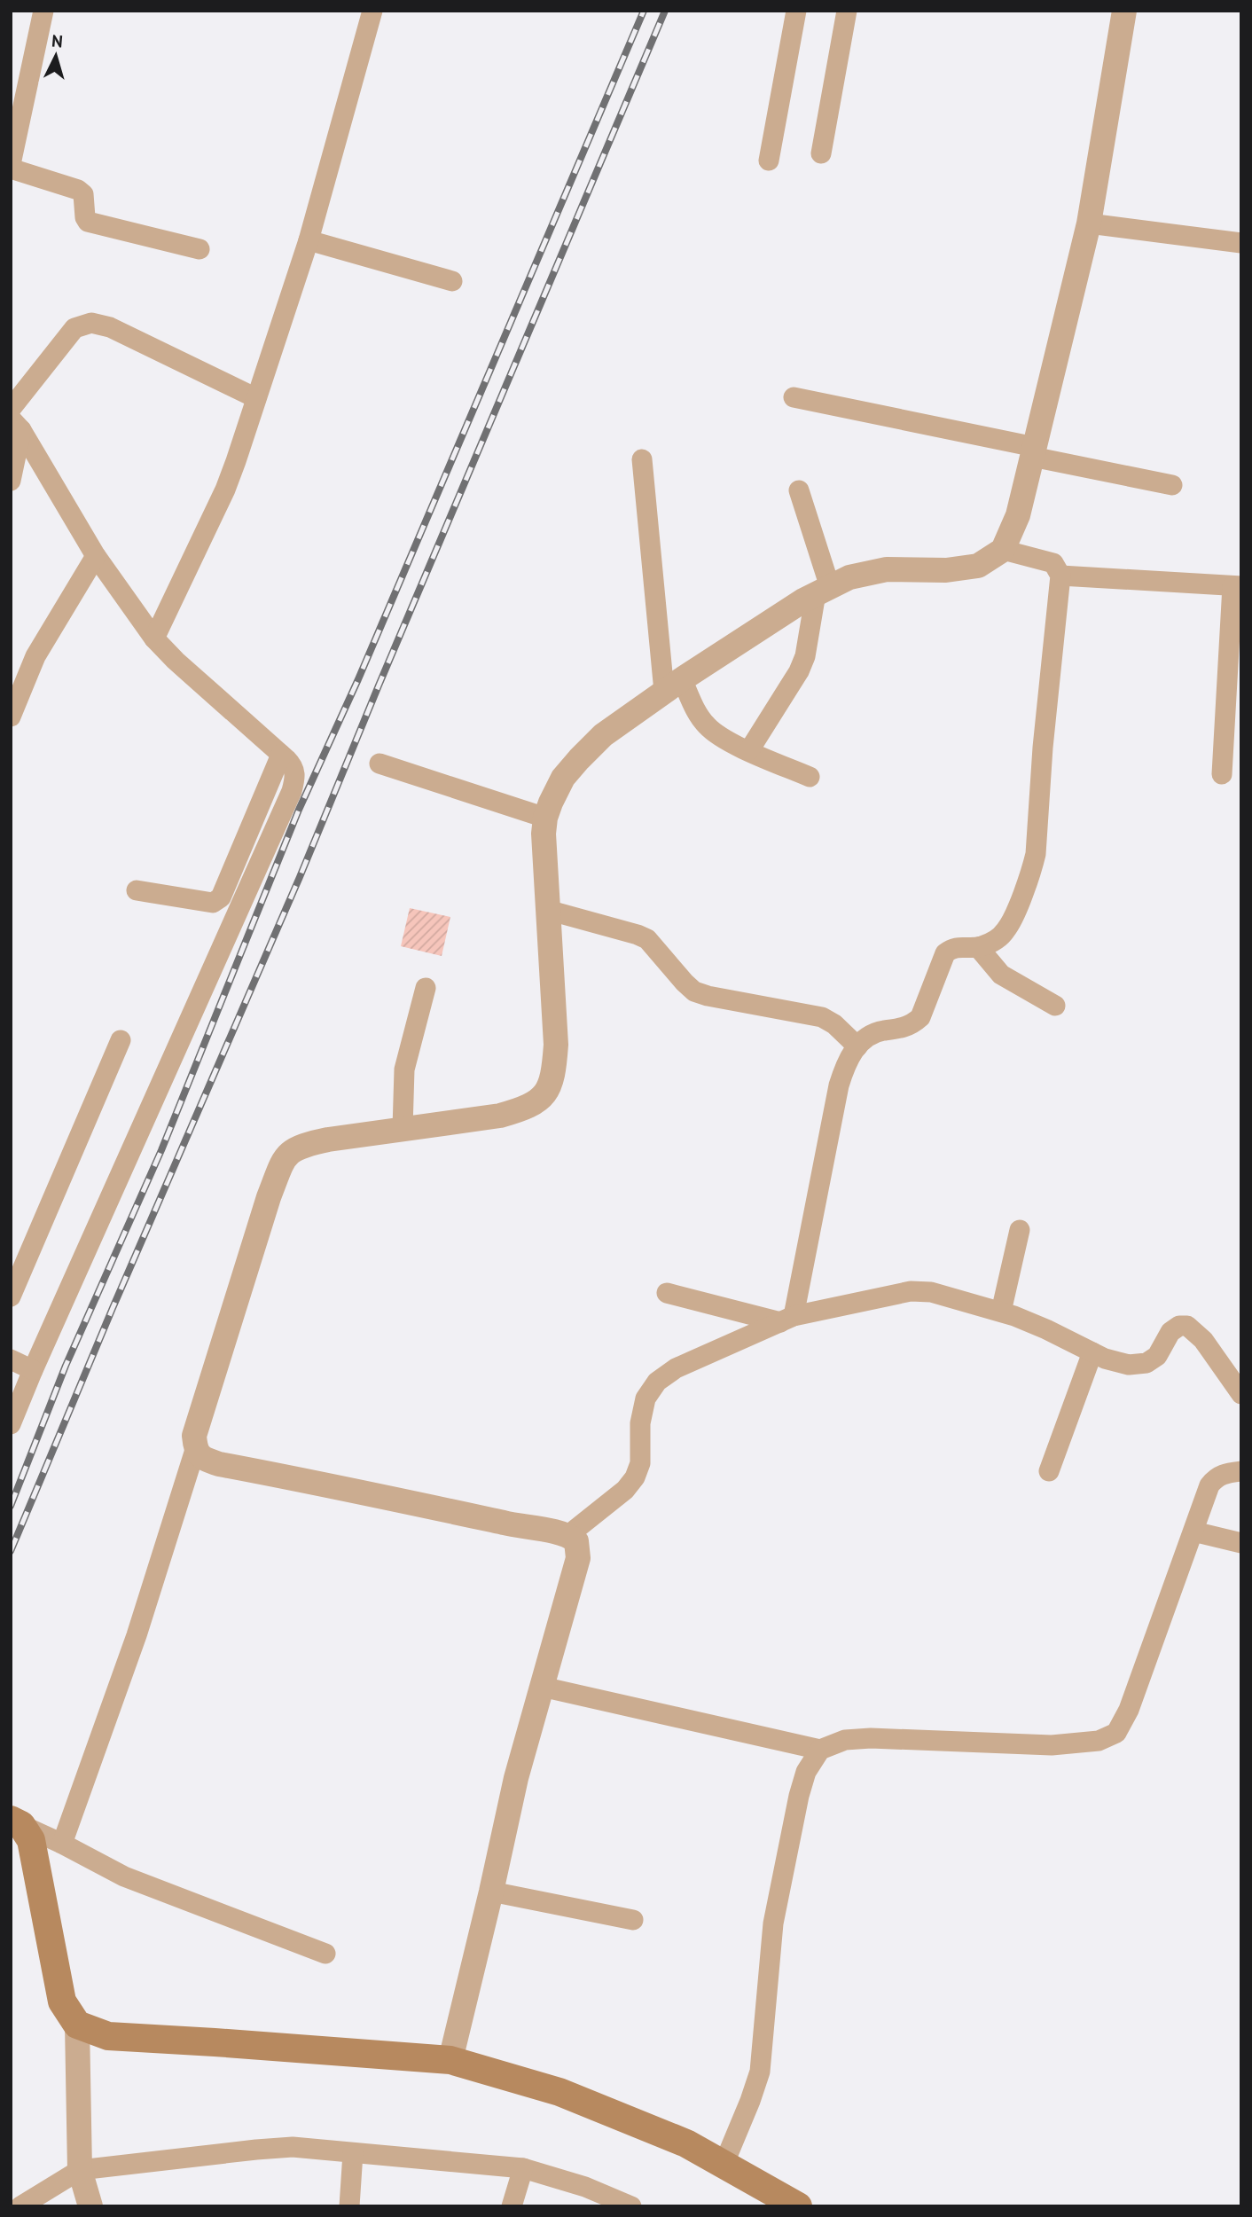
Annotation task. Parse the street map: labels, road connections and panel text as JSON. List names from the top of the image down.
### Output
{
  "north": "top"
}
